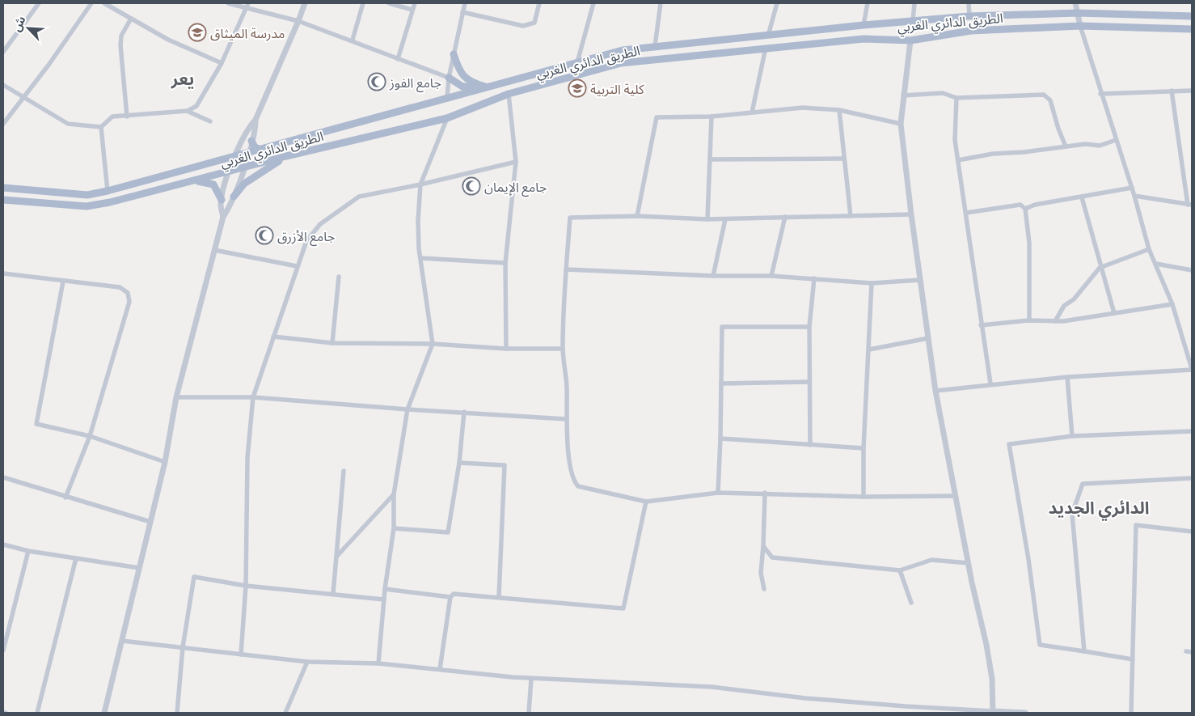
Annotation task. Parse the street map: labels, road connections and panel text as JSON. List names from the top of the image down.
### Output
{
  "streets": {
    "main road": ["الطريق الدائري الغربي"]
  },
  "districts": ["يعر", "الدائري الجديد"],
  "places": {
    "school or university": ["مدرسة الميثاق", "كلية التربية"],
    "mosque": ["جامع الفوز", "جامع الإيمان", "جامع الأزرق"]
  },
  "north": "top left"
}
